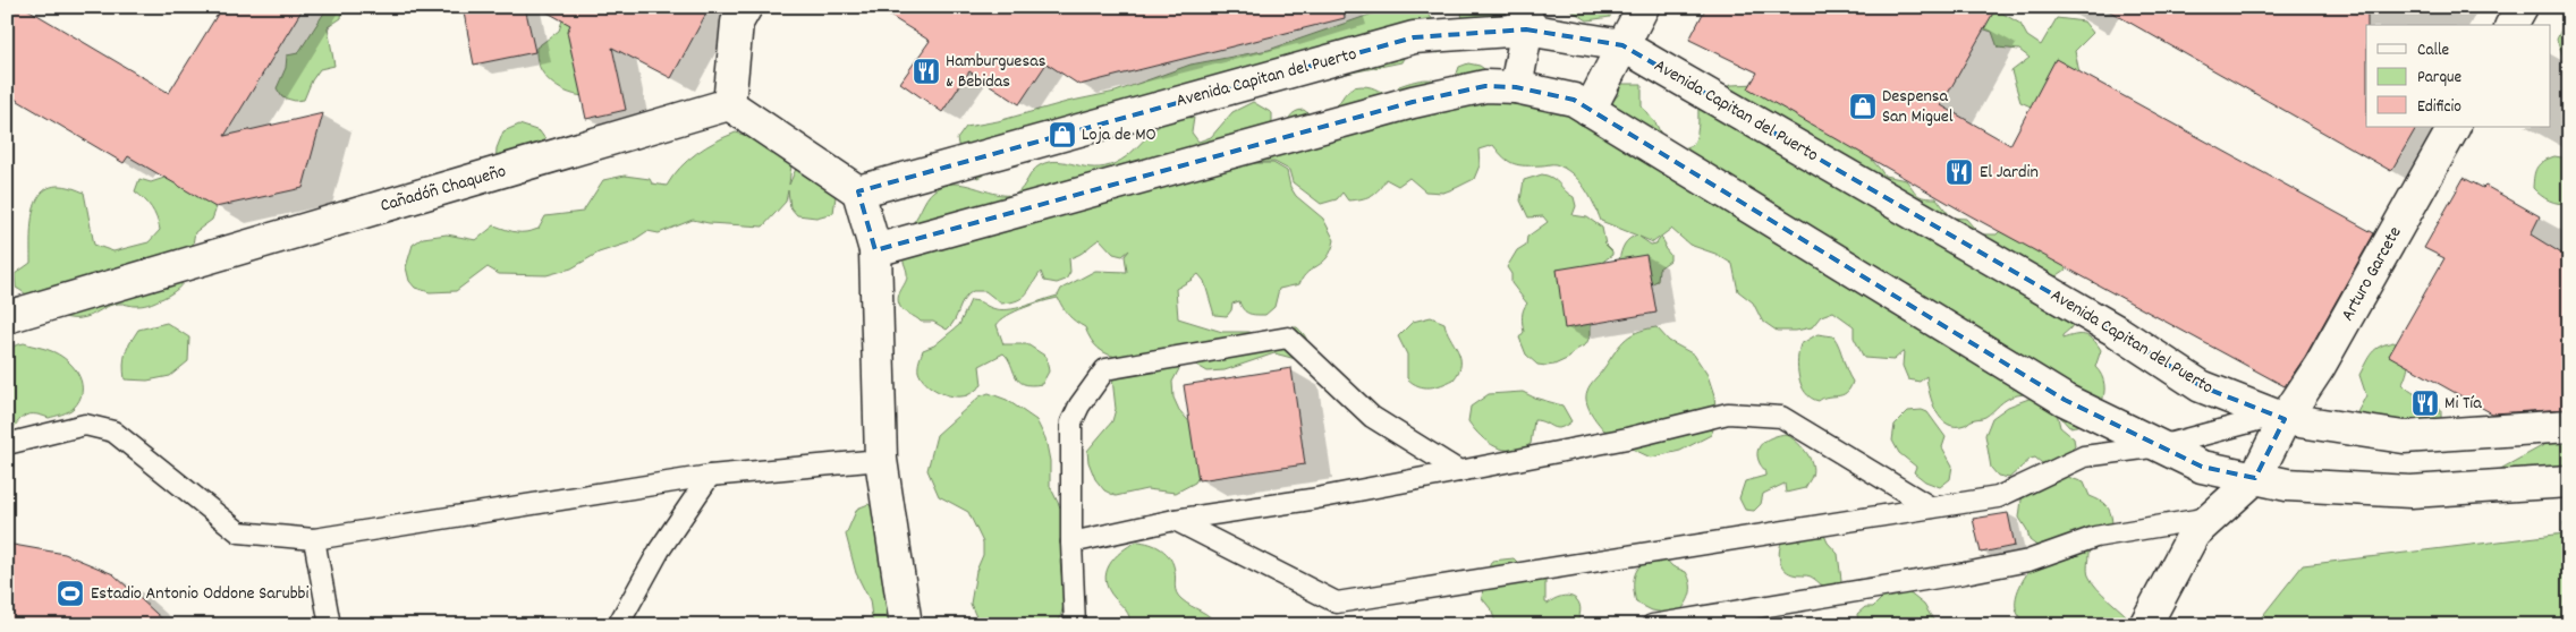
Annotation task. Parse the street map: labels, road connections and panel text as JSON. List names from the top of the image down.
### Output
{
  "streets": {
    "street": ["Avenida Capitan del Puerto", "Cañadóñ Chaqueño", "Arturo Garcete"]
  },
  "crossings": [
    ["Avenida Capitan del Puerto", "Arturo Garcete"]
  ],
  "places": {
    "restaurant": ["Hamburguesas & Bebidas", "El Jardin", "Mi Tía"],
    "shop": ["Despensa San Miguel", "Loja de MO"],
    "sports": ["Estadio Antonio Oddone Sarubbi"]
  },
  "legend": ["Calle", "Parque", "Edificio"]
}
